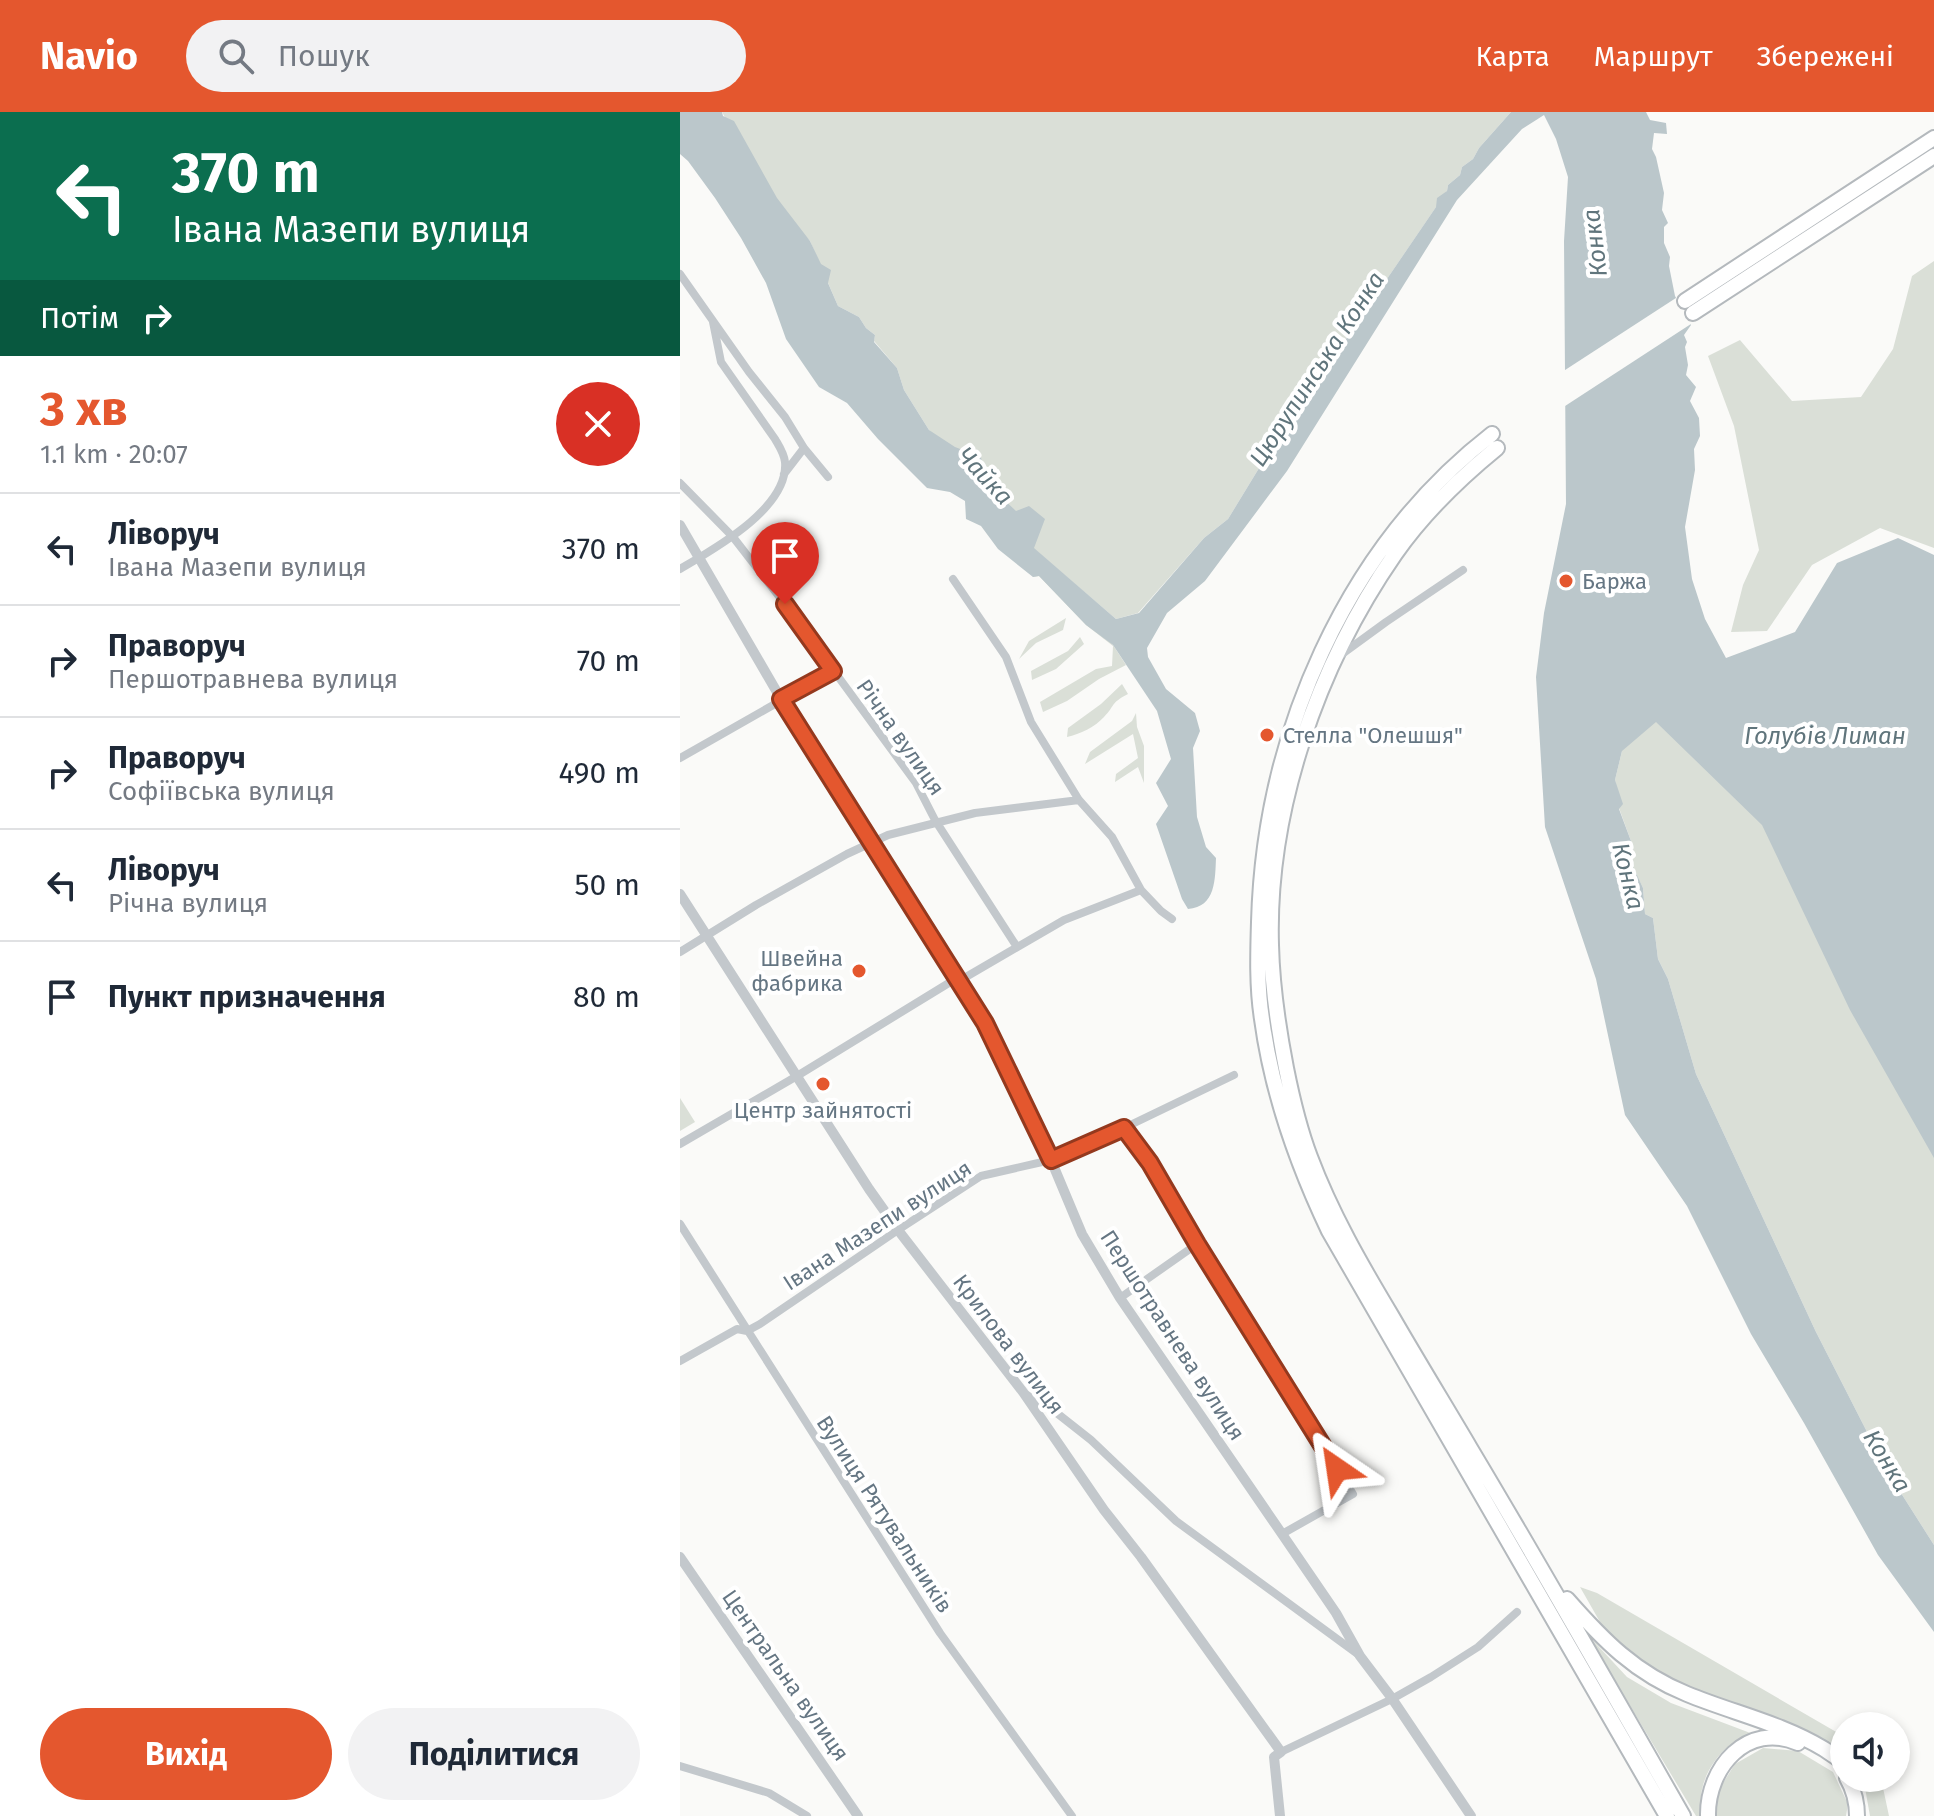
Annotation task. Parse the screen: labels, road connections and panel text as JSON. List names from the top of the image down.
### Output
{
  "streets": {
    "street": [
      "Річна вулиця",
      "Івана Мазепи вулиця",
      "Першотравнева вулиця",
      "Крилова вулиця",
      "Вулиця Рятувальників",
      "Центральна вулиця"
    ]
  },
  "crossings": [
    ["Івана Мазепи вулиця", "Першотравнева вулиця"],
    ["Івана Мазепи вулиця", "Крилова вулиця"],
    ["Івана Мазепи вулиця", "Вулиця Рятувальників"]
  ],
  "water": [
    "Конка",
    "Цюрупинська Конка",
    "Чайка",
    "Голубів Лиман"
  ],
  "places": [
    "Баржа",
    "Стелла \"Олешшя\"",
    "Швейна фабрика",
    "Центр зайнятості"
  ],
  "page": {
    "header": "Navio",
    "search": "Пошук",
    "nav": ["Карта", "Маршрут", "Збережені"],
    "turn": ["370 m", "Івана Мазепи вулиця"],
    "then": "Потім",
    "heading": ["3 хв", "1.1 km · 20:07"],
    "list": [
      {
        "name": "Ліворуч",
        "note": "Івана Мазепи вулиця",
        "value": "370 m"
      },
      {
        "name": "Праворуч",
        "note": "Першотравнева вулиця",
        "value": "70 m"
      },
      {
        "name": "Праворуч",
        "note": "Софіївська вулиця",
        "value": "490 m"
      },
      {
        "name": "Ліворуч",
        "note": "Річна вулиця",
        "value": "50 m"
      },
      {
        "name": "Пункт призначення",
        "value": "80 m"
      }
    ],
    "buttons": ["Вихід", "Поділитися"]
  }
}
